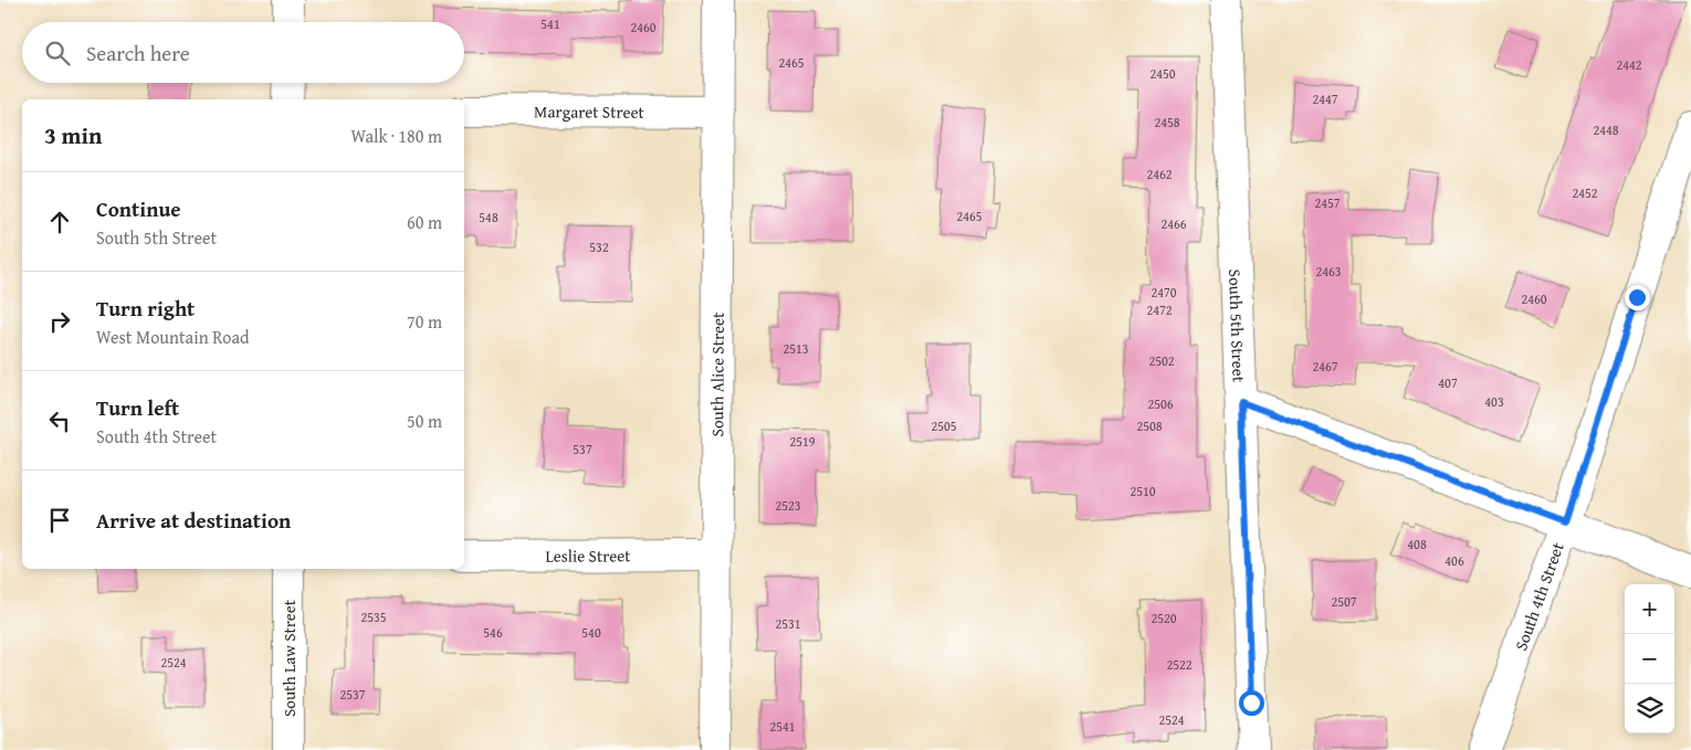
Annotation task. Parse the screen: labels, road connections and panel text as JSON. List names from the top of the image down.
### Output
{
  "streets": {
    "street": [
      "Margaret Street",
      "South 5th Street",
      "South Alice Street",
      "Leslie Street",
      "South 4th Street",
      "South Law Street"
    ]
  },
  "crossings": [
    ["Margaret Street", "South Alice Street"],
    ["South Alice Street", "Leslie Street"]
  ],
  "house_numbers": [
    "541",
    "2460",
    "2465",
    "2442",
    "2450",
    "2447",
    "2458",
    "2448",
    "2462",
    "2452",
    "2457",
    "2465",
    "548",
    "2466",
    "532",
    "2463",
    "2470",
    "2460",
    "2472",
    "2513",
    "2502",
    "2467",
    "407",
    "403",
    "2506",
    "2505",
    "2508",
    "2519",
    "537",
    "2510",
    "2523",
    "408",
    "406",
    "2507",
    "2535",
    "2520",
    "2531",
    "546",
    "540",
    "2524",
    "2522",
    "2537",
    "2524",
    "2541"
  ],
  "page": {
    "search": "Search here",
    "heading": ["3 min", "Walk · 180 m"],
    "list": [
      ["Continue", "South 5th Street", "60 m"],
      ["Turn right", "West Mountain Road", "70 m"],
      ["Turn left", "South 4th Street", "50 m"],
      "Arrive at destination"
    ],
    "map_buttons": ["+", "−"]
  }
}
